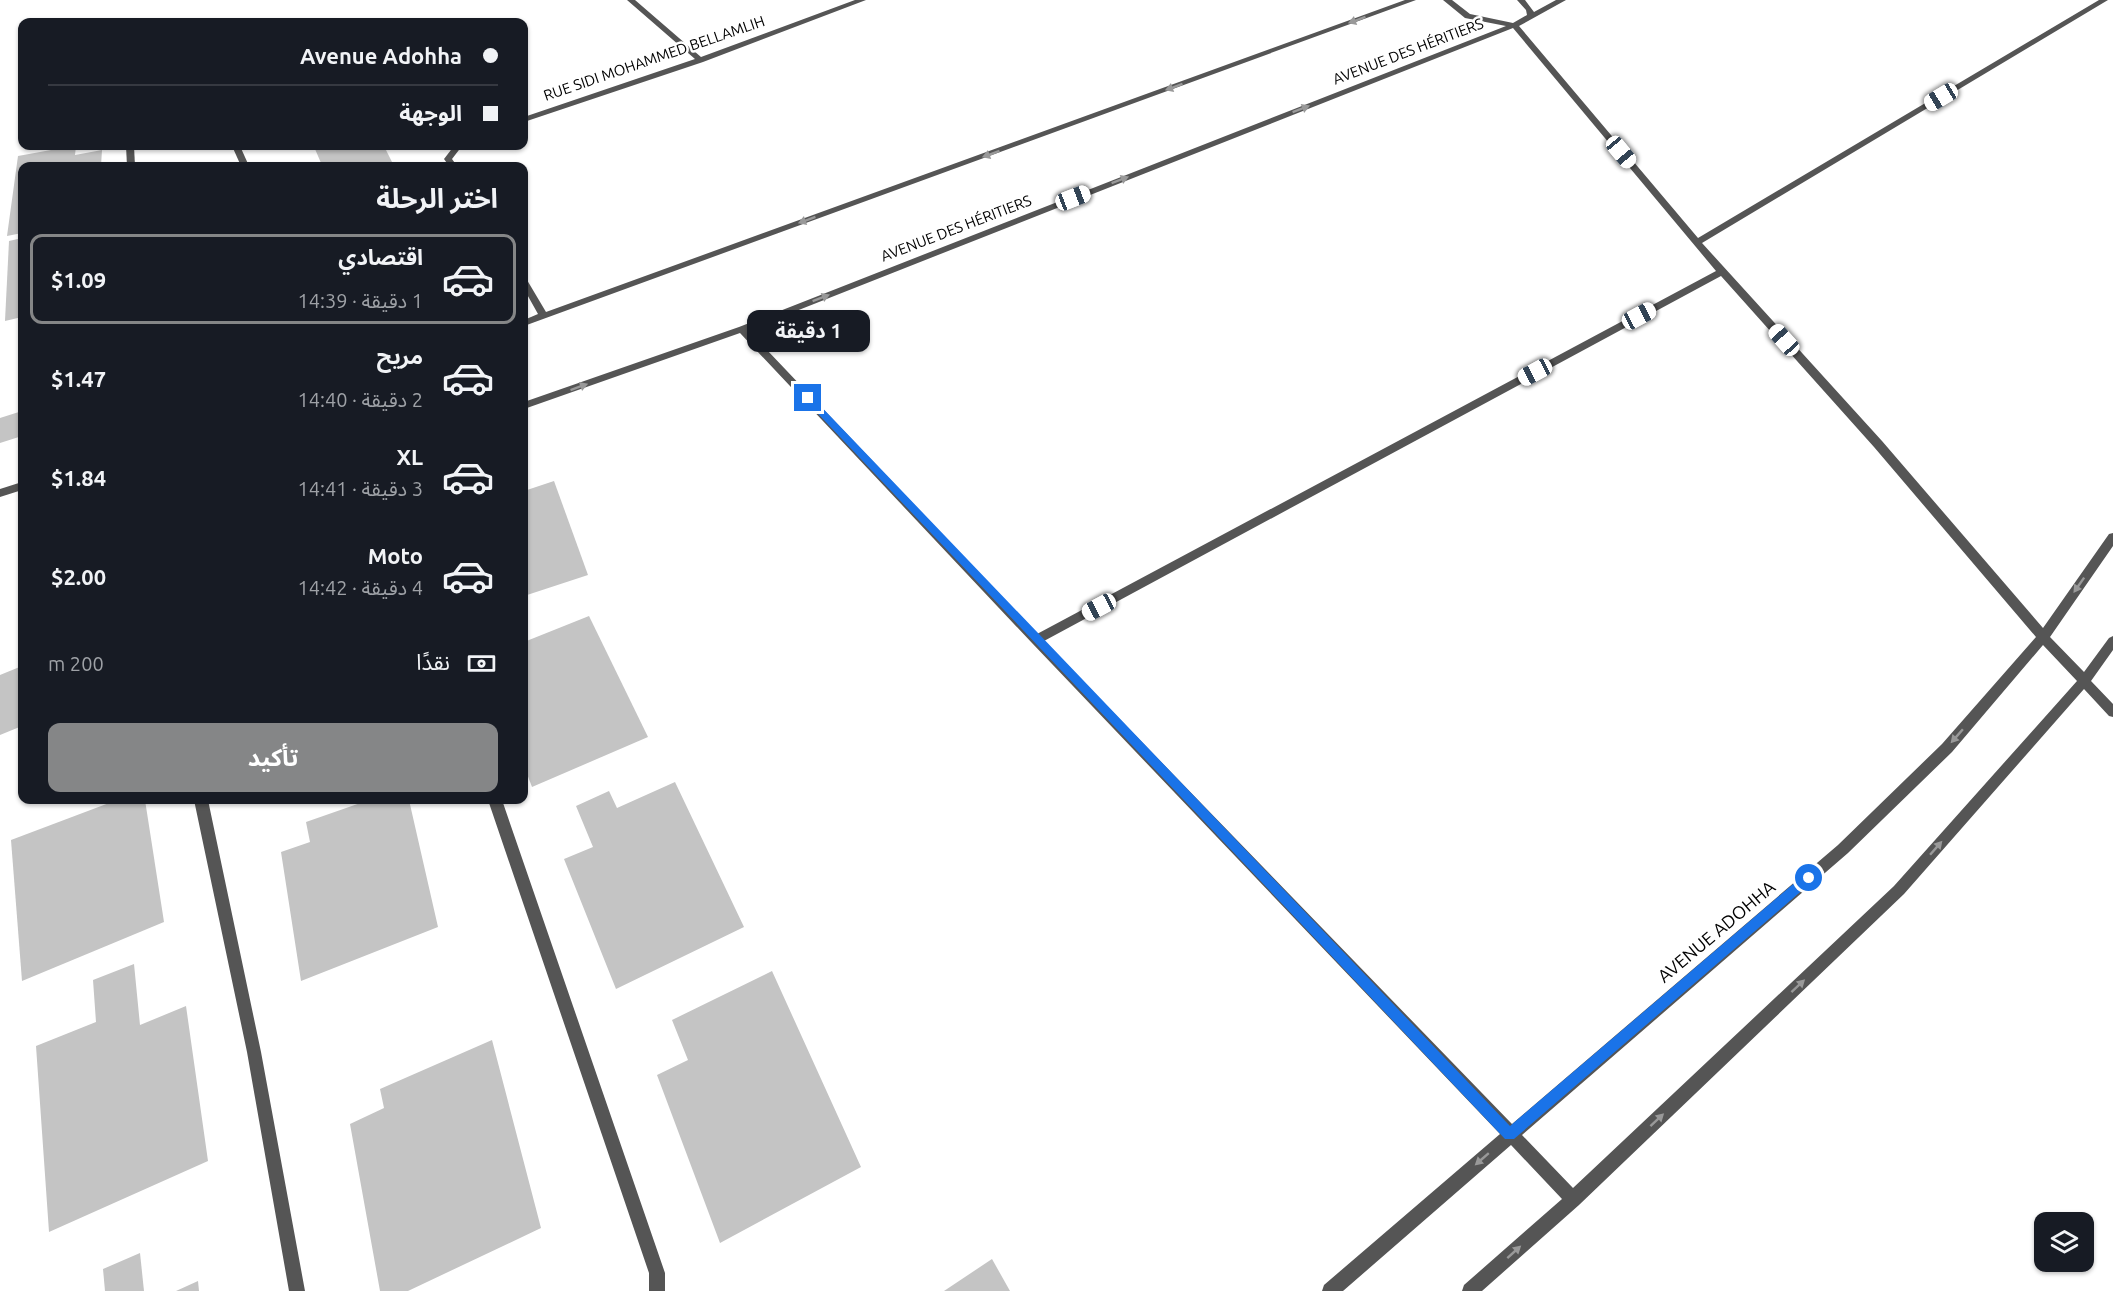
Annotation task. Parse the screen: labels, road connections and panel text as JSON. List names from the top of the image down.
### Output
{
  "streets": {
    "street": ["AVENUE DES HÉRITIERS", "RUE SIDI MOHAMMED BELLAMLIH", "AVENUE ADOHHA"]
  },
  "page": {
    "banner": ["Avenue Adohha", "الوجهة"],
    "heading": "اختر الرحلة",
    "list": [
      {
        "name": "اقتصادي",
        "note": "1 دقيقة · 14:39",
        "value": "$1.09"
      },
      {
        "name": "مريح",
        "note": "2 دقيقة · 14:40",
        "value": "$1.47"
      },
      {
        "name": "XL",
        "note": "3 دقيقة · 14:41",
        "value": "$1.84"
      },
      {
        "name": "Moto",
        "note": "4 دقيقة · 14:42",
        "value": "$2.00"
      }
    ],
    "bubble": "1 دقيقة",
    "pay": ["نقدًا", "200 m"],
    "buttons": "تأكيد"
  }
}
